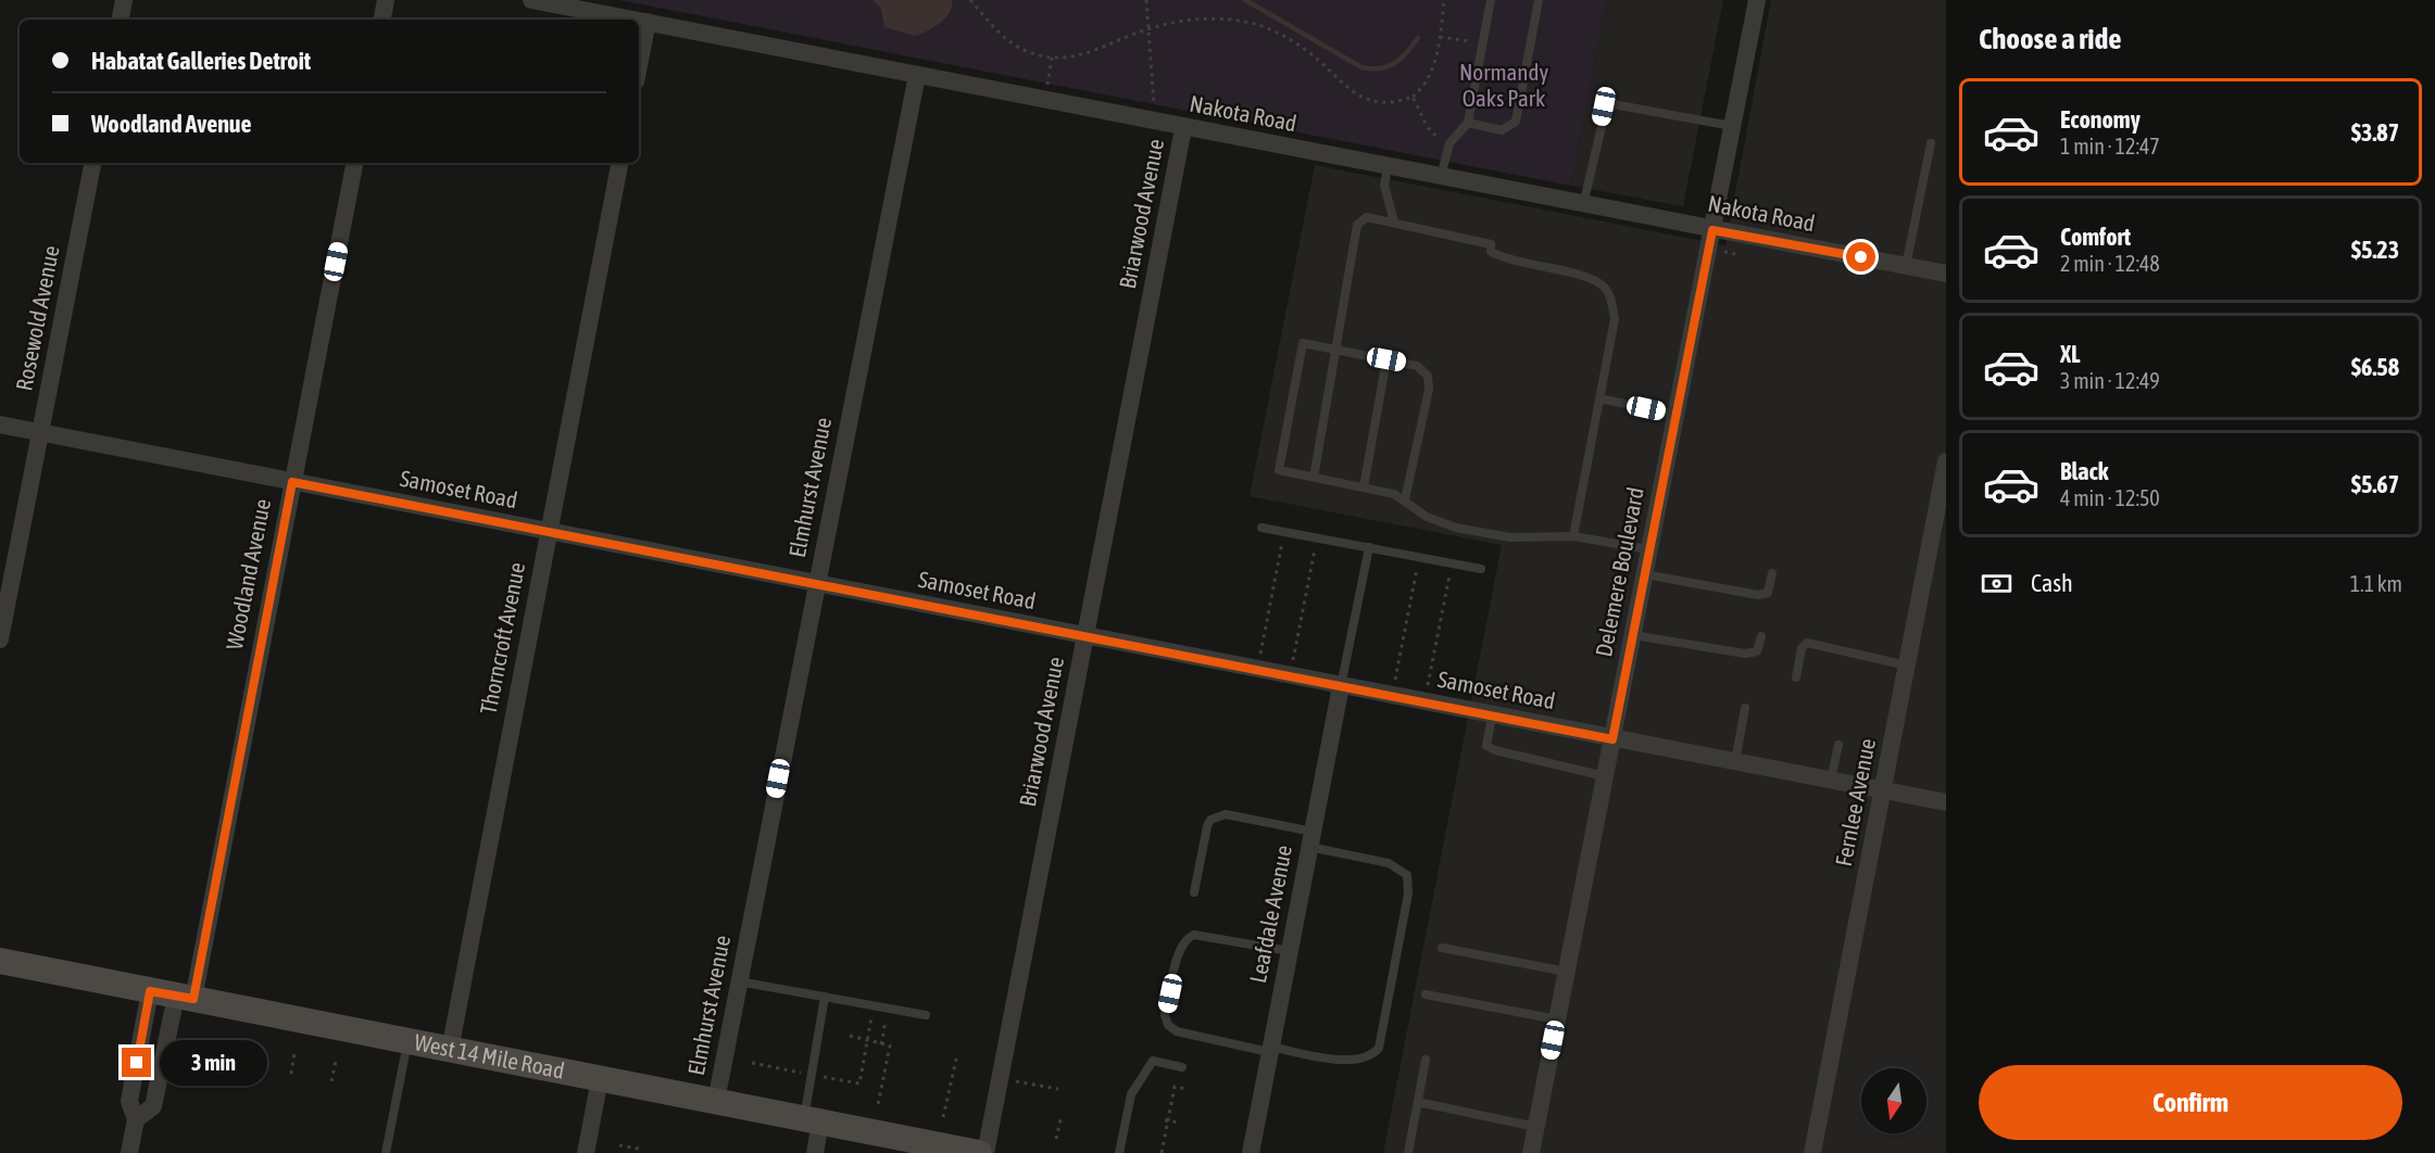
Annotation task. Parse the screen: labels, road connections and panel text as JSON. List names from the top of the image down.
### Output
{
  "streets": {
    "main road": ["West 14 Mile Road"],
    "street": [
      "Nakota Road",
      "Briarwood Avenue",
      "Rosewold Avenue",
      "Elmhurst Avenue",
      "Samoset Road",
      "Delemere Boulevard",
      "Woodland Avenue",
      "Thorncroft Avenue",
      "Fernlee Avenue",
      "Leafdale Avenue"
    ]
  },
  "crossings": [
    ["Nakota Road", "Briarwood Avenue"],
    ["Nakota Road", "Elmhurst Avenue"],
    ["Nakota Road", "Delemere Boulevard"],
    ["Briarwood Avenue", "Samoset Road"],
    ["Rosewold Avenue", "Samoset Road"],
    ["Elmhurst Avenue", "Samoset Road"],
    ["Elmhurst Avenue", "West 14 Mile Road"],
    ["Samoset Road", "Delemere Boulevard"],
    ["Samoset Road", "Woodland Avenue"],
    ["Samoset Road", "Thorncroft Avenue"],
    ["Samoset Road", "Fernlee Avenue"],
    ["Samoset Road", "Leafdale Avenue"],
    ["Woodland Avenue", "West 14 Mile Road"],
    ["Thorncroft Avenue", "West 14 Mile Road"]
  ],
  "parks": ["Normandy Oaks Park"],
  "north": "bottom",
  "page": {
    "heading": "Choose a ride",
    "banner": ["Habatat Galleries Detroit", "Woodland Avenue"],
    "list": [
      {
        "name": "Economy",
        "note": "1 min · 12:47",
        "value": "$3.87"
      },
      {
        "name": "Comfort",
        "note": "2 min · 12:48",
        "value": "$5.23"
      },
      {
        "name": "XL",
        "note": "3 min · 12:49",
        "value": "$6.58"
      },
      {
        "name": "Black",
        "note": "4 min · 12:50",
        "value": "$5.67"
      }
    ],
    "pay": ["Cash", "1.1 km"],
    "bubble": "3 min",
    "buttons": "Confirm"
  }
}
